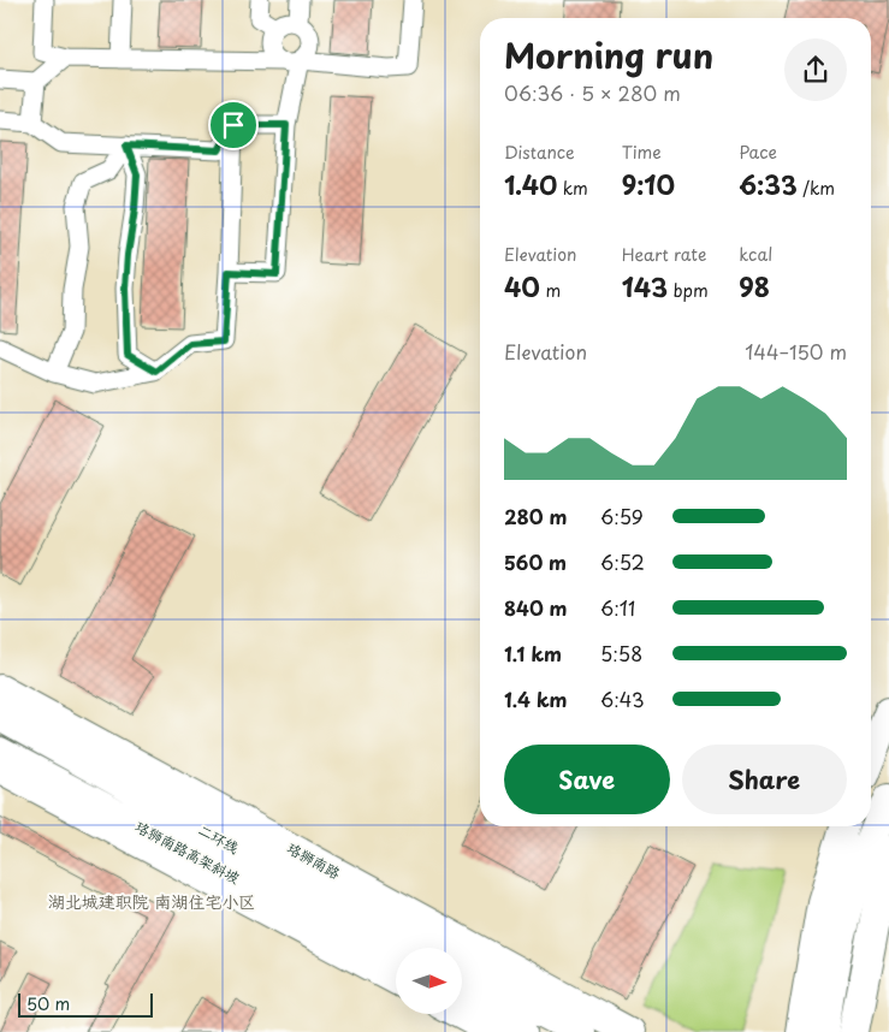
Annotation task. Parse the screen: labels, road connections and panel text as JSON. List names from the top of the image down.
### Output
{
  "streets": {
    "main road": ["二环线", "珞狮南路高架斜坡", "珞狮南路"]
  },
  "districts": ["湖北城建职院 南湖住宅小区"],
  "scale_bar": "50 m",
  "north": "right",
  "page": {
    "heading": ["Morning run", "06:36 · 5 × 280 m"],
    "stats": [
      ["Distance", "1.40 km"],
      ["Time", "9:10"],
      ["Pace", "6:33 /km"],
      ["Elevation", "40 m"],
      ["Heart rate", "143 bpm"],
      ["kcal", "98"]
    ],
    "chart": ["Elevation", "144–150 m"],
    "list": [
      {
        "name": "280 m",
        "note": "6:59"
      },
      {
        "name": "560 m",
        "note": "6:52"
      },
      {
        "name": "840 m",
        "note": "6:11"
      },
      {
        "name": "1.1 km",
        "note": "5:58"
      },
      {
        "name": "1.4 km",
        "note": "6:43"
      }
    ],
    "buttons": ["Save", "Share"],
    "scale": "50 m"
  }
}
